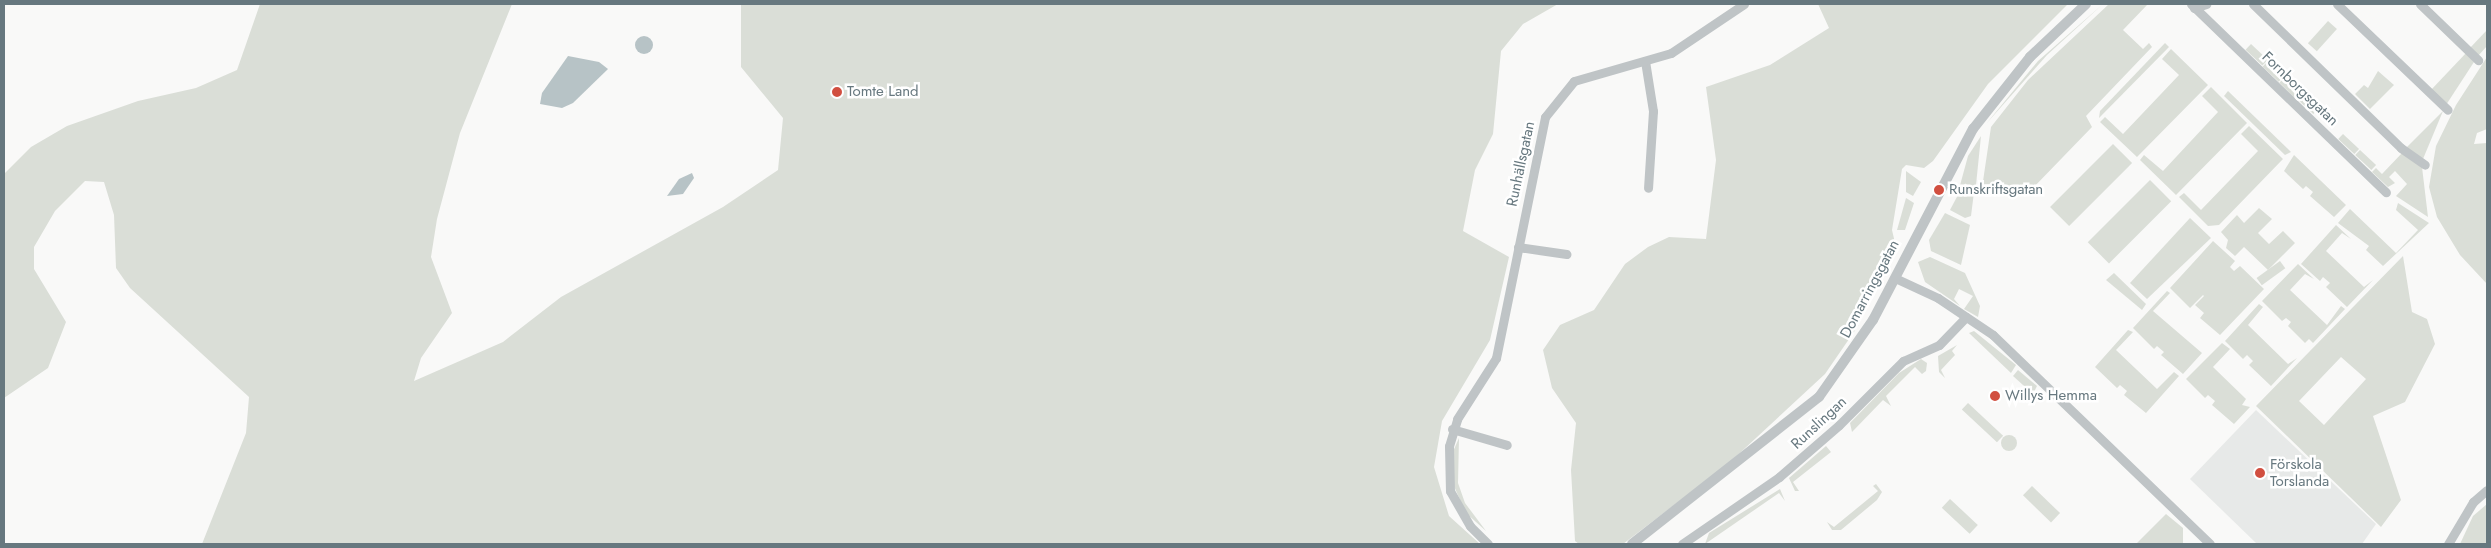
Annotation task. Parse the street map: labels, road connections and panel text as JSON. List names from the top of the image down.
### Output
{
  "streets": {
    "street": [
      "Fornborgsgatan",
      "Runhällsgatan",
      "Domarringsgatan",
      "Runslingan"
    ]
  },
  "places": [
    "Tomte Land",
    "Runskriftsgatan",
    "Willys Hemma",
    "Förskola Torslanda"
  ]
}
